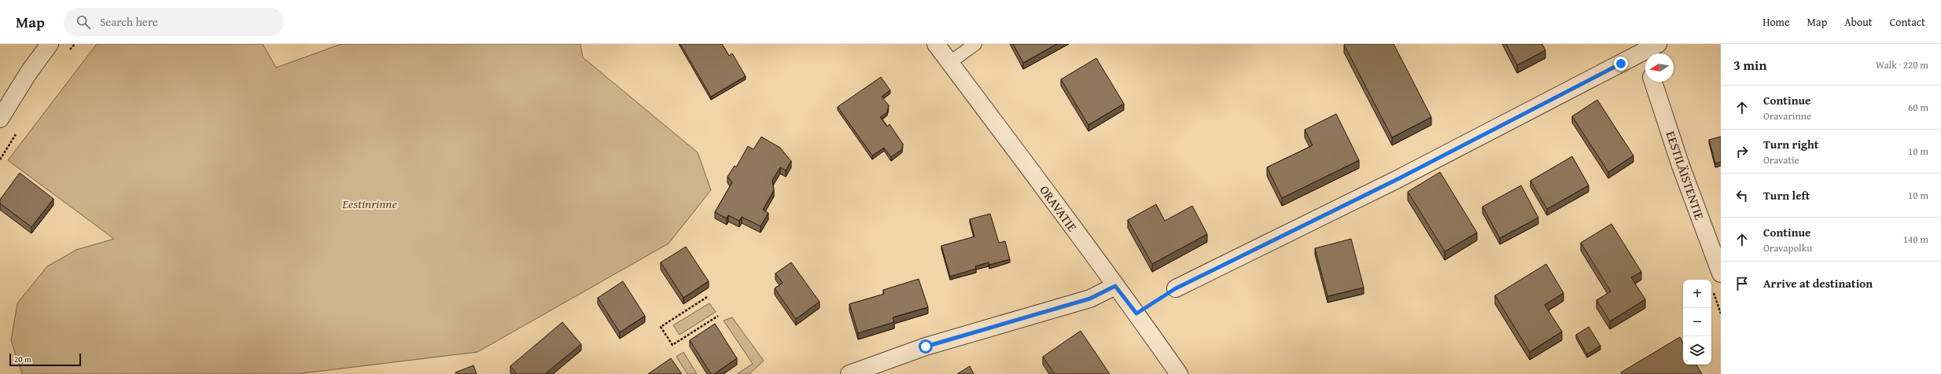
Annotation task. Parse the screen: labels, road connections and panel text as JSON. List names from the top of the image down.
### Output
{
  "streets": {
    "street": ["EESTILÄISTENTIE", "ORAVATIE"]
  },
  "parks": ["Eestinrinne"],
  "scale_bar": "20 m",
  "north": "left",
  "page": {
    "header": "Map",
    "search": "Search here",
    "nav": [
      "Home",
      "Map",
      "About",
      "Contact"
    ],
    "heading": ["3 min", "Walk · 220 m"],
    "list": [
      ["Continue", "Oravarinne", "60 m"],
      ["Turn right", "Oravatie", "10 m"],
      ["Turn left", "10 m"],
      ["Continue", "Oravapolku", "140 m"],
      "Arrive at destination"
    ],
    "map_buttons": ["+", "−"],
    "scale": "20 m"
  }
}
